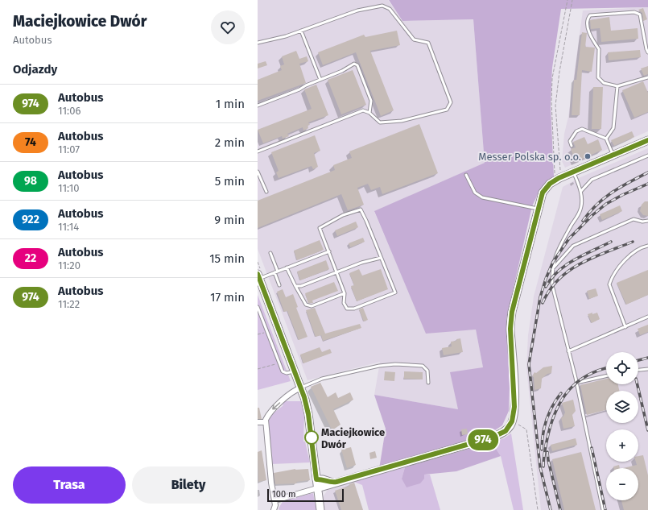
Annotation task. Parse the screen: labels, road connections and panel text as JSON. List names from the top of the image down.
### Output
{
  "places": ["Messer Polska sp. o.o.", "Maciejkowice Dwór"],
  "lines": ["bus line 974"],
  "scale_bar": "100 m",
  "page": {
    "heading": [
      ["Maciejkowice Dwór", "Autobus"],
      "Odjazdy"
    ],
    "on_map": "974",
    "list": [
      {
        "mark": "974",
        "name": "Autobus",
        "note": "11:06",
        "value": "1 min"
      },
      {
        "mark": "74",
        "name": "Autobus",
        "note": "11:07",
        "value": "2 min"
      },
      {
        "mark": "98",
        "name": "Autobus",
        "note": "11:10",
        "value": "5 min"
      },
      {
        "mark": "922",
        "name": "Autobus",
        "note": "11:14",
        "value": "9 min"
      },
      {
        "mark": "22",
        "name": "Autobus",
        "note": "11:20",
        "value": "15 min"
      },
      {
        "mark": "974",
        "name": "Autobus",
        "note": "11:22",
        "value": "17 min"
      }
    ],
    "map_buttons": ["+", "−"],
    "buttons": ["Trasa", "Bilety"],
    "scale": "100 m"
  }
}
